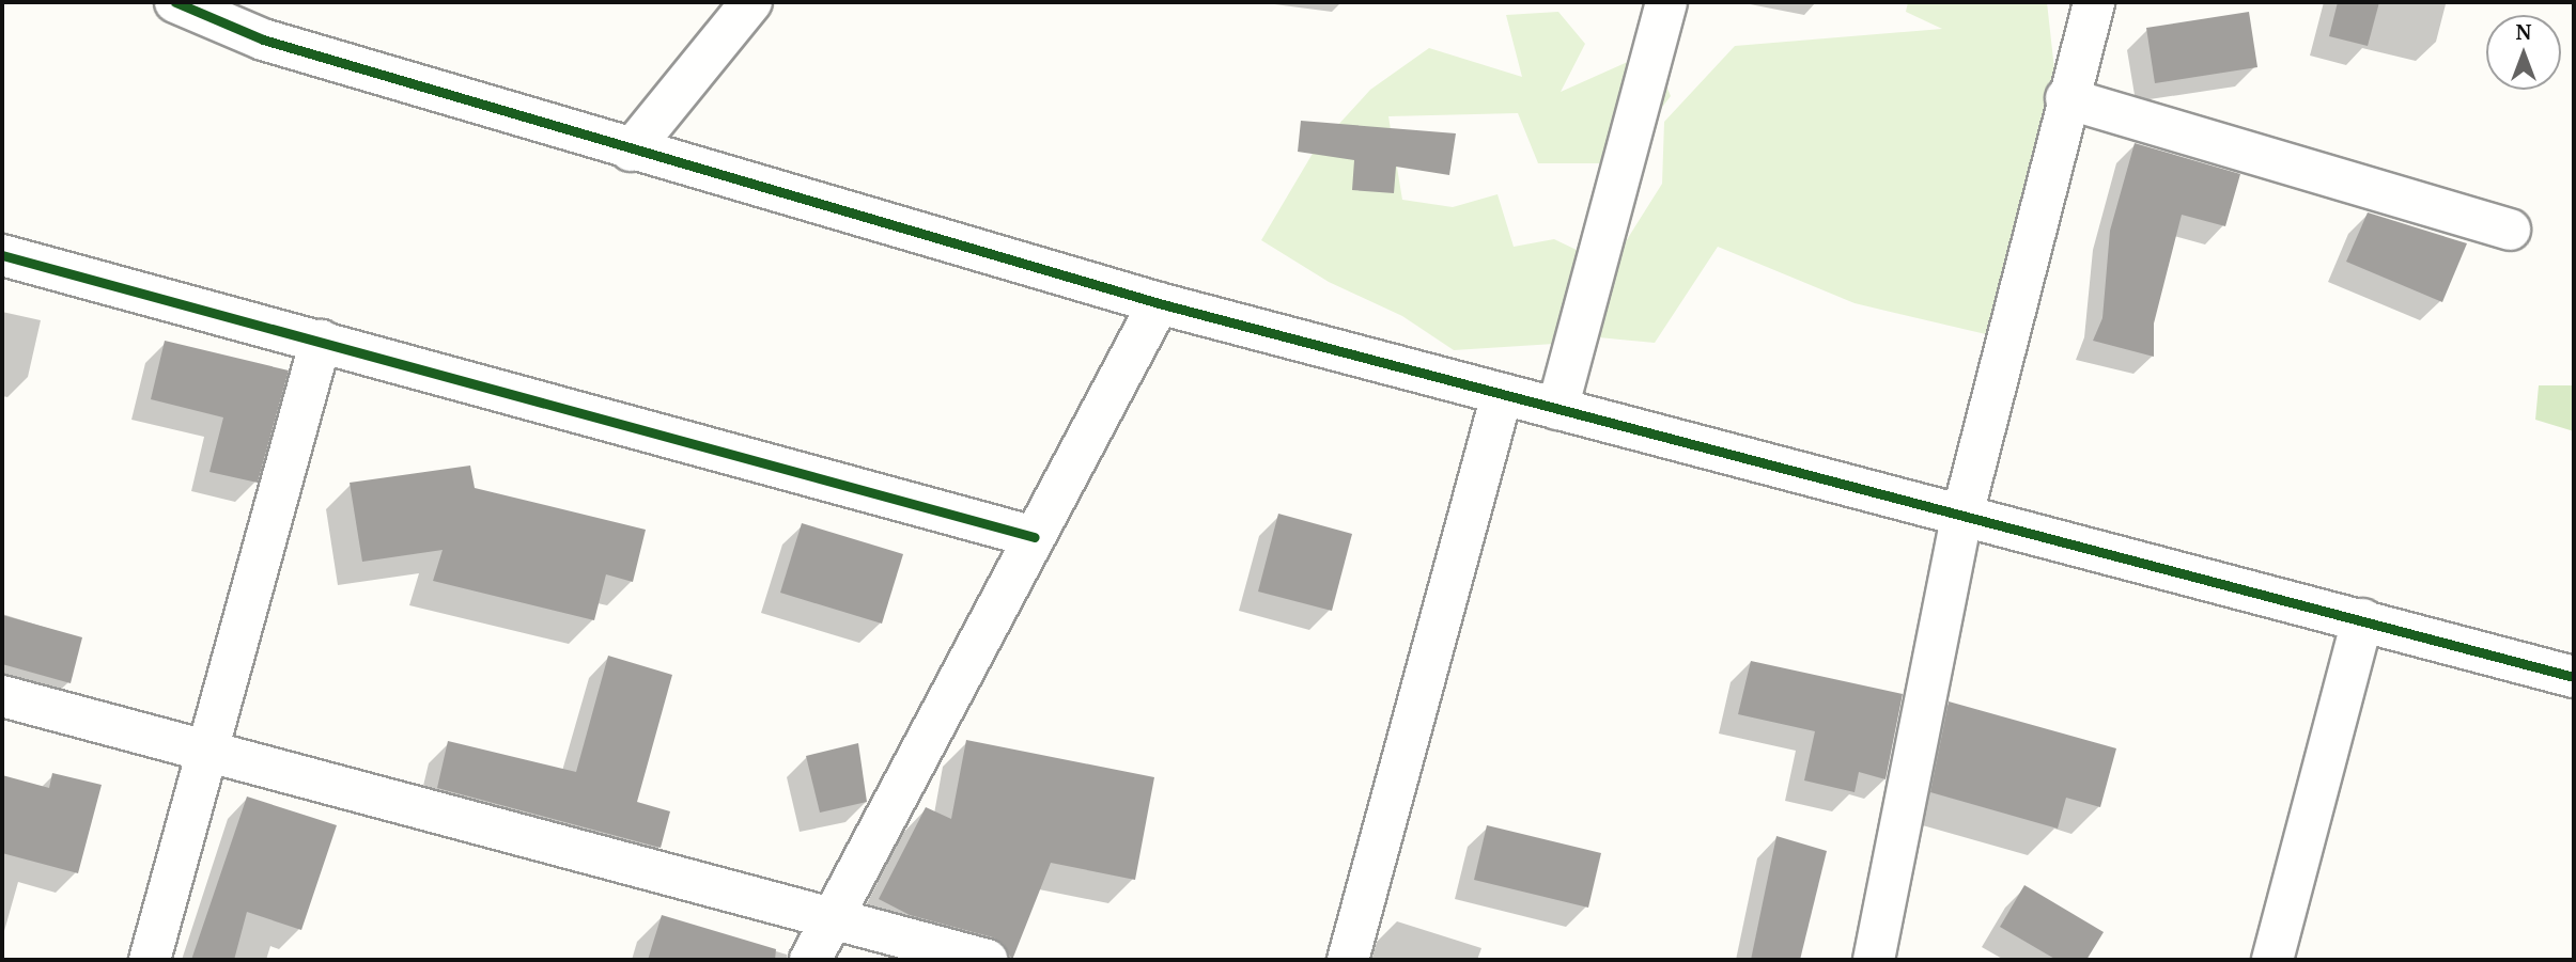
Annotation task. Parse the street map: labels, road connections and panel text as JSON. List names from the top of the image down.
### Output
{
  "north": "top"
}
